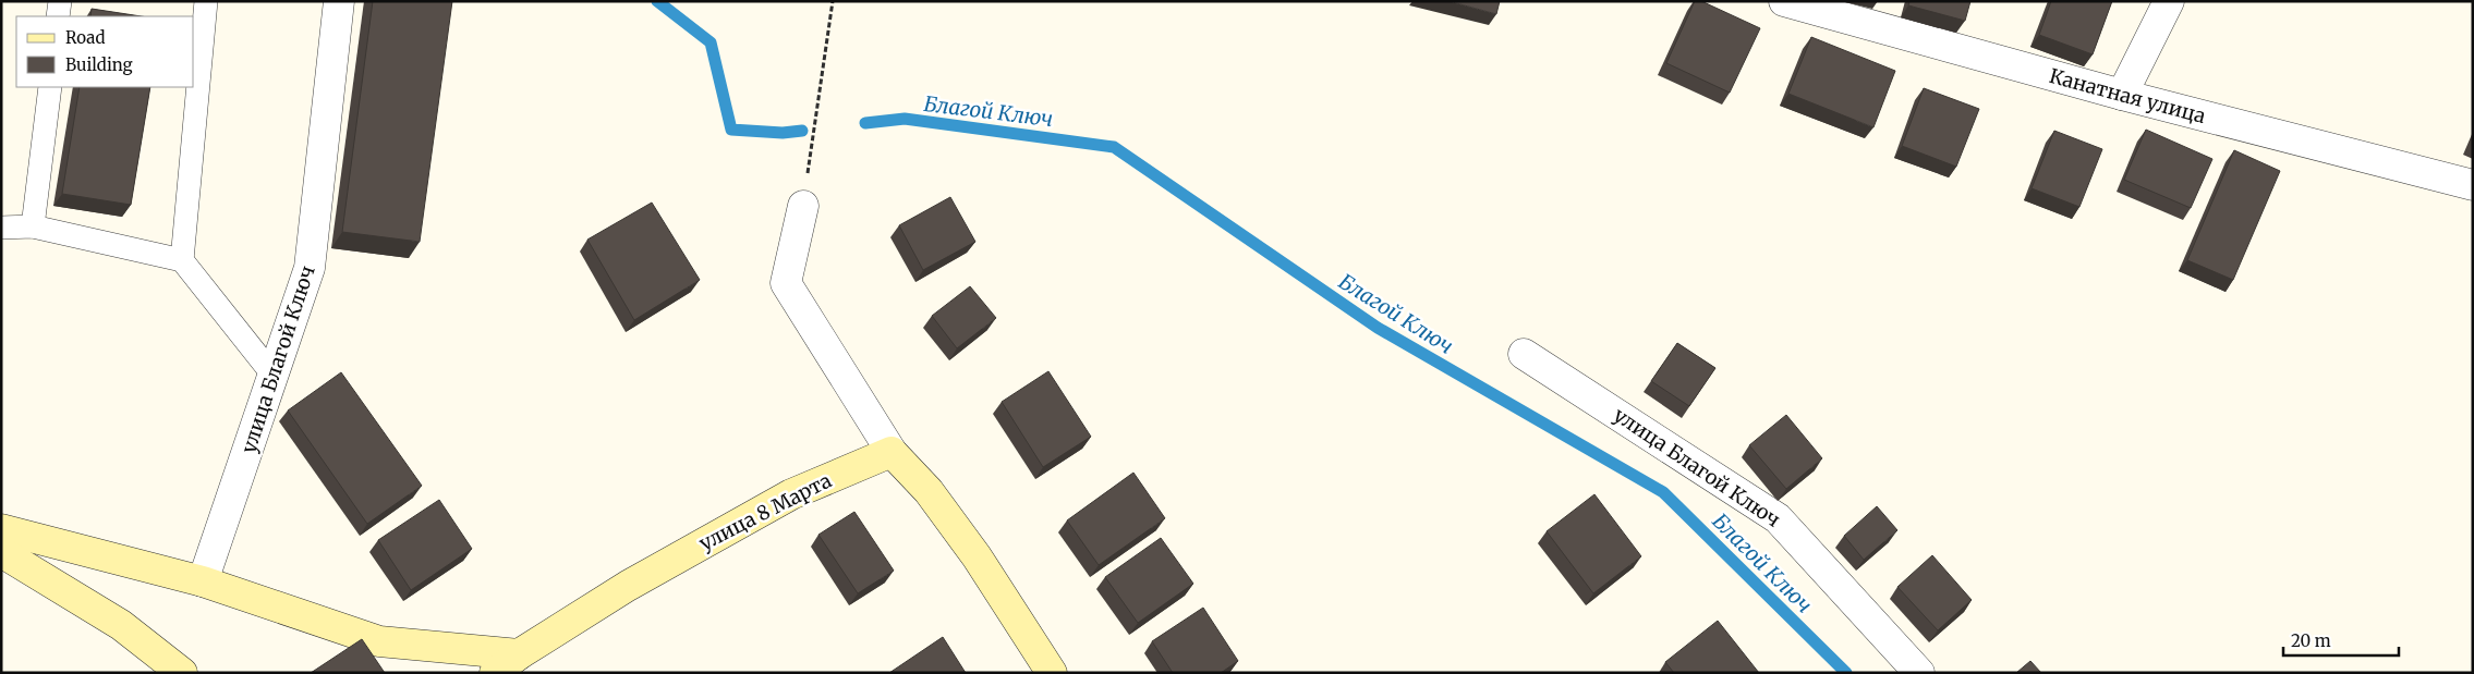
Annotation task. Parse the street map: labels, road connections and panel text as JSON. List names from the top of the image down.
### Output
{
  "streets": {
    "street": ["Канатная улица", "улица Благой Ключ", "улица 8 Марта"]
  },
  "water": ["Благой Ключ"],
  "legend": ["Road", "Building"],
  "scale_bar": "20 m"
}
